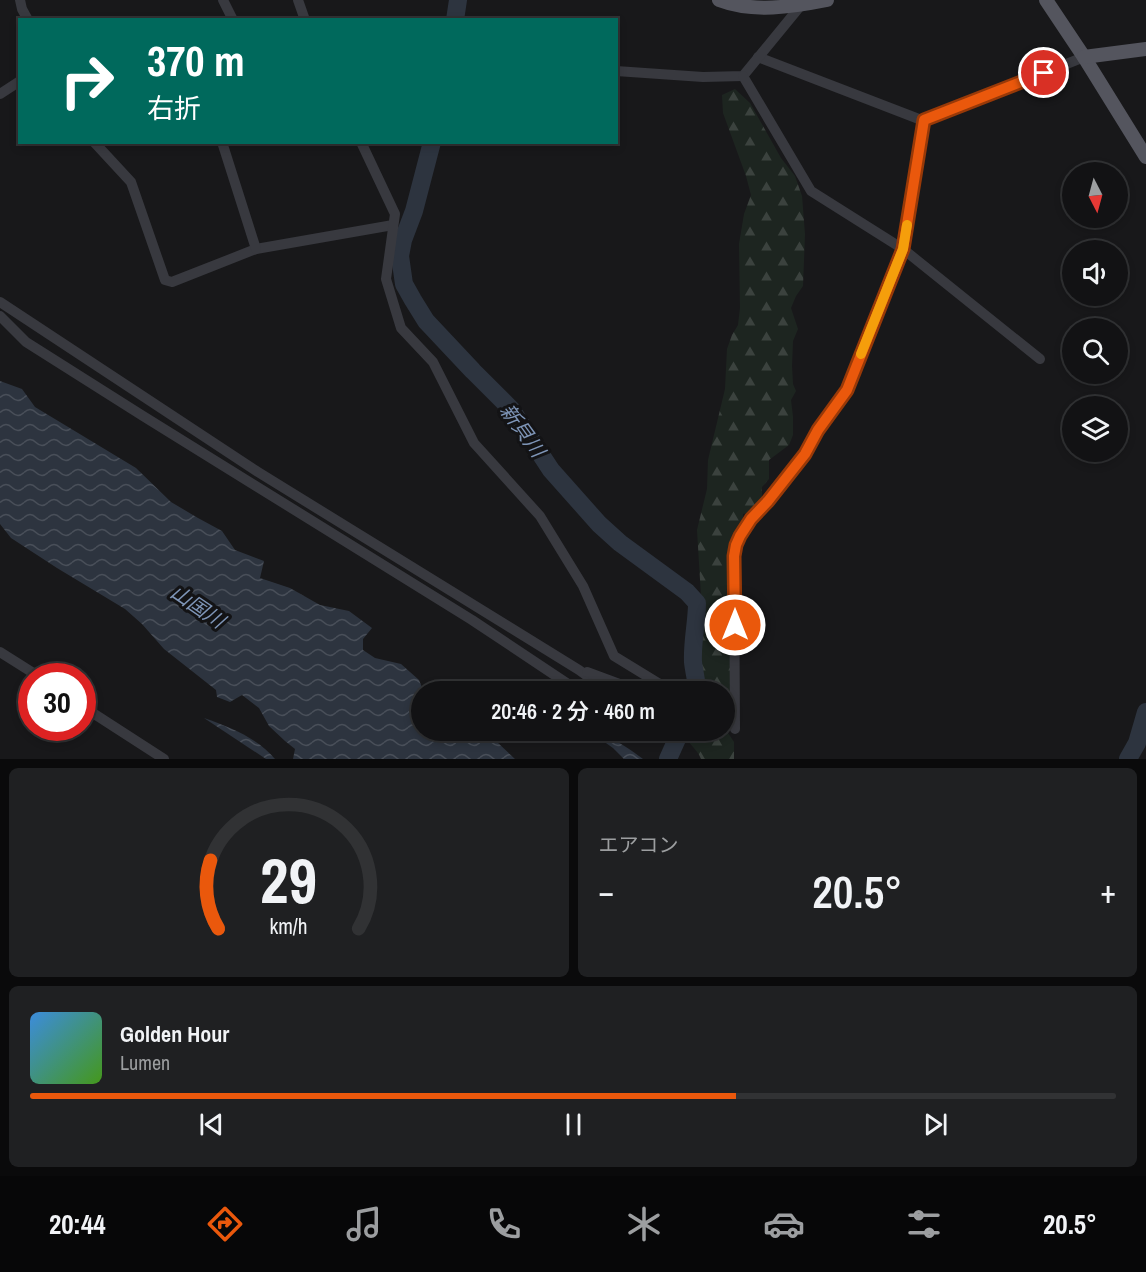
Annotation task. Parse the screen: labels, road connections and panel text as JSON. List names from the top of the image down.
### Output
{
  "water": ["新貝川", "山国川"],
  "north": "bottom",
  "page": {
    "turn": ["370 m", "右折"],
    "limit": "30",
    "trip": "20:46 · 2 分 · 460 m",
    "tile": "エアコン",
    "heat": ["−", "20.5°", "+"],
    "song": ["Golden Hour", "Lumen"],
    "tabs": ["20:44", "20.5°"],
    "gauge": ["29", "km/h"]
  }
}
